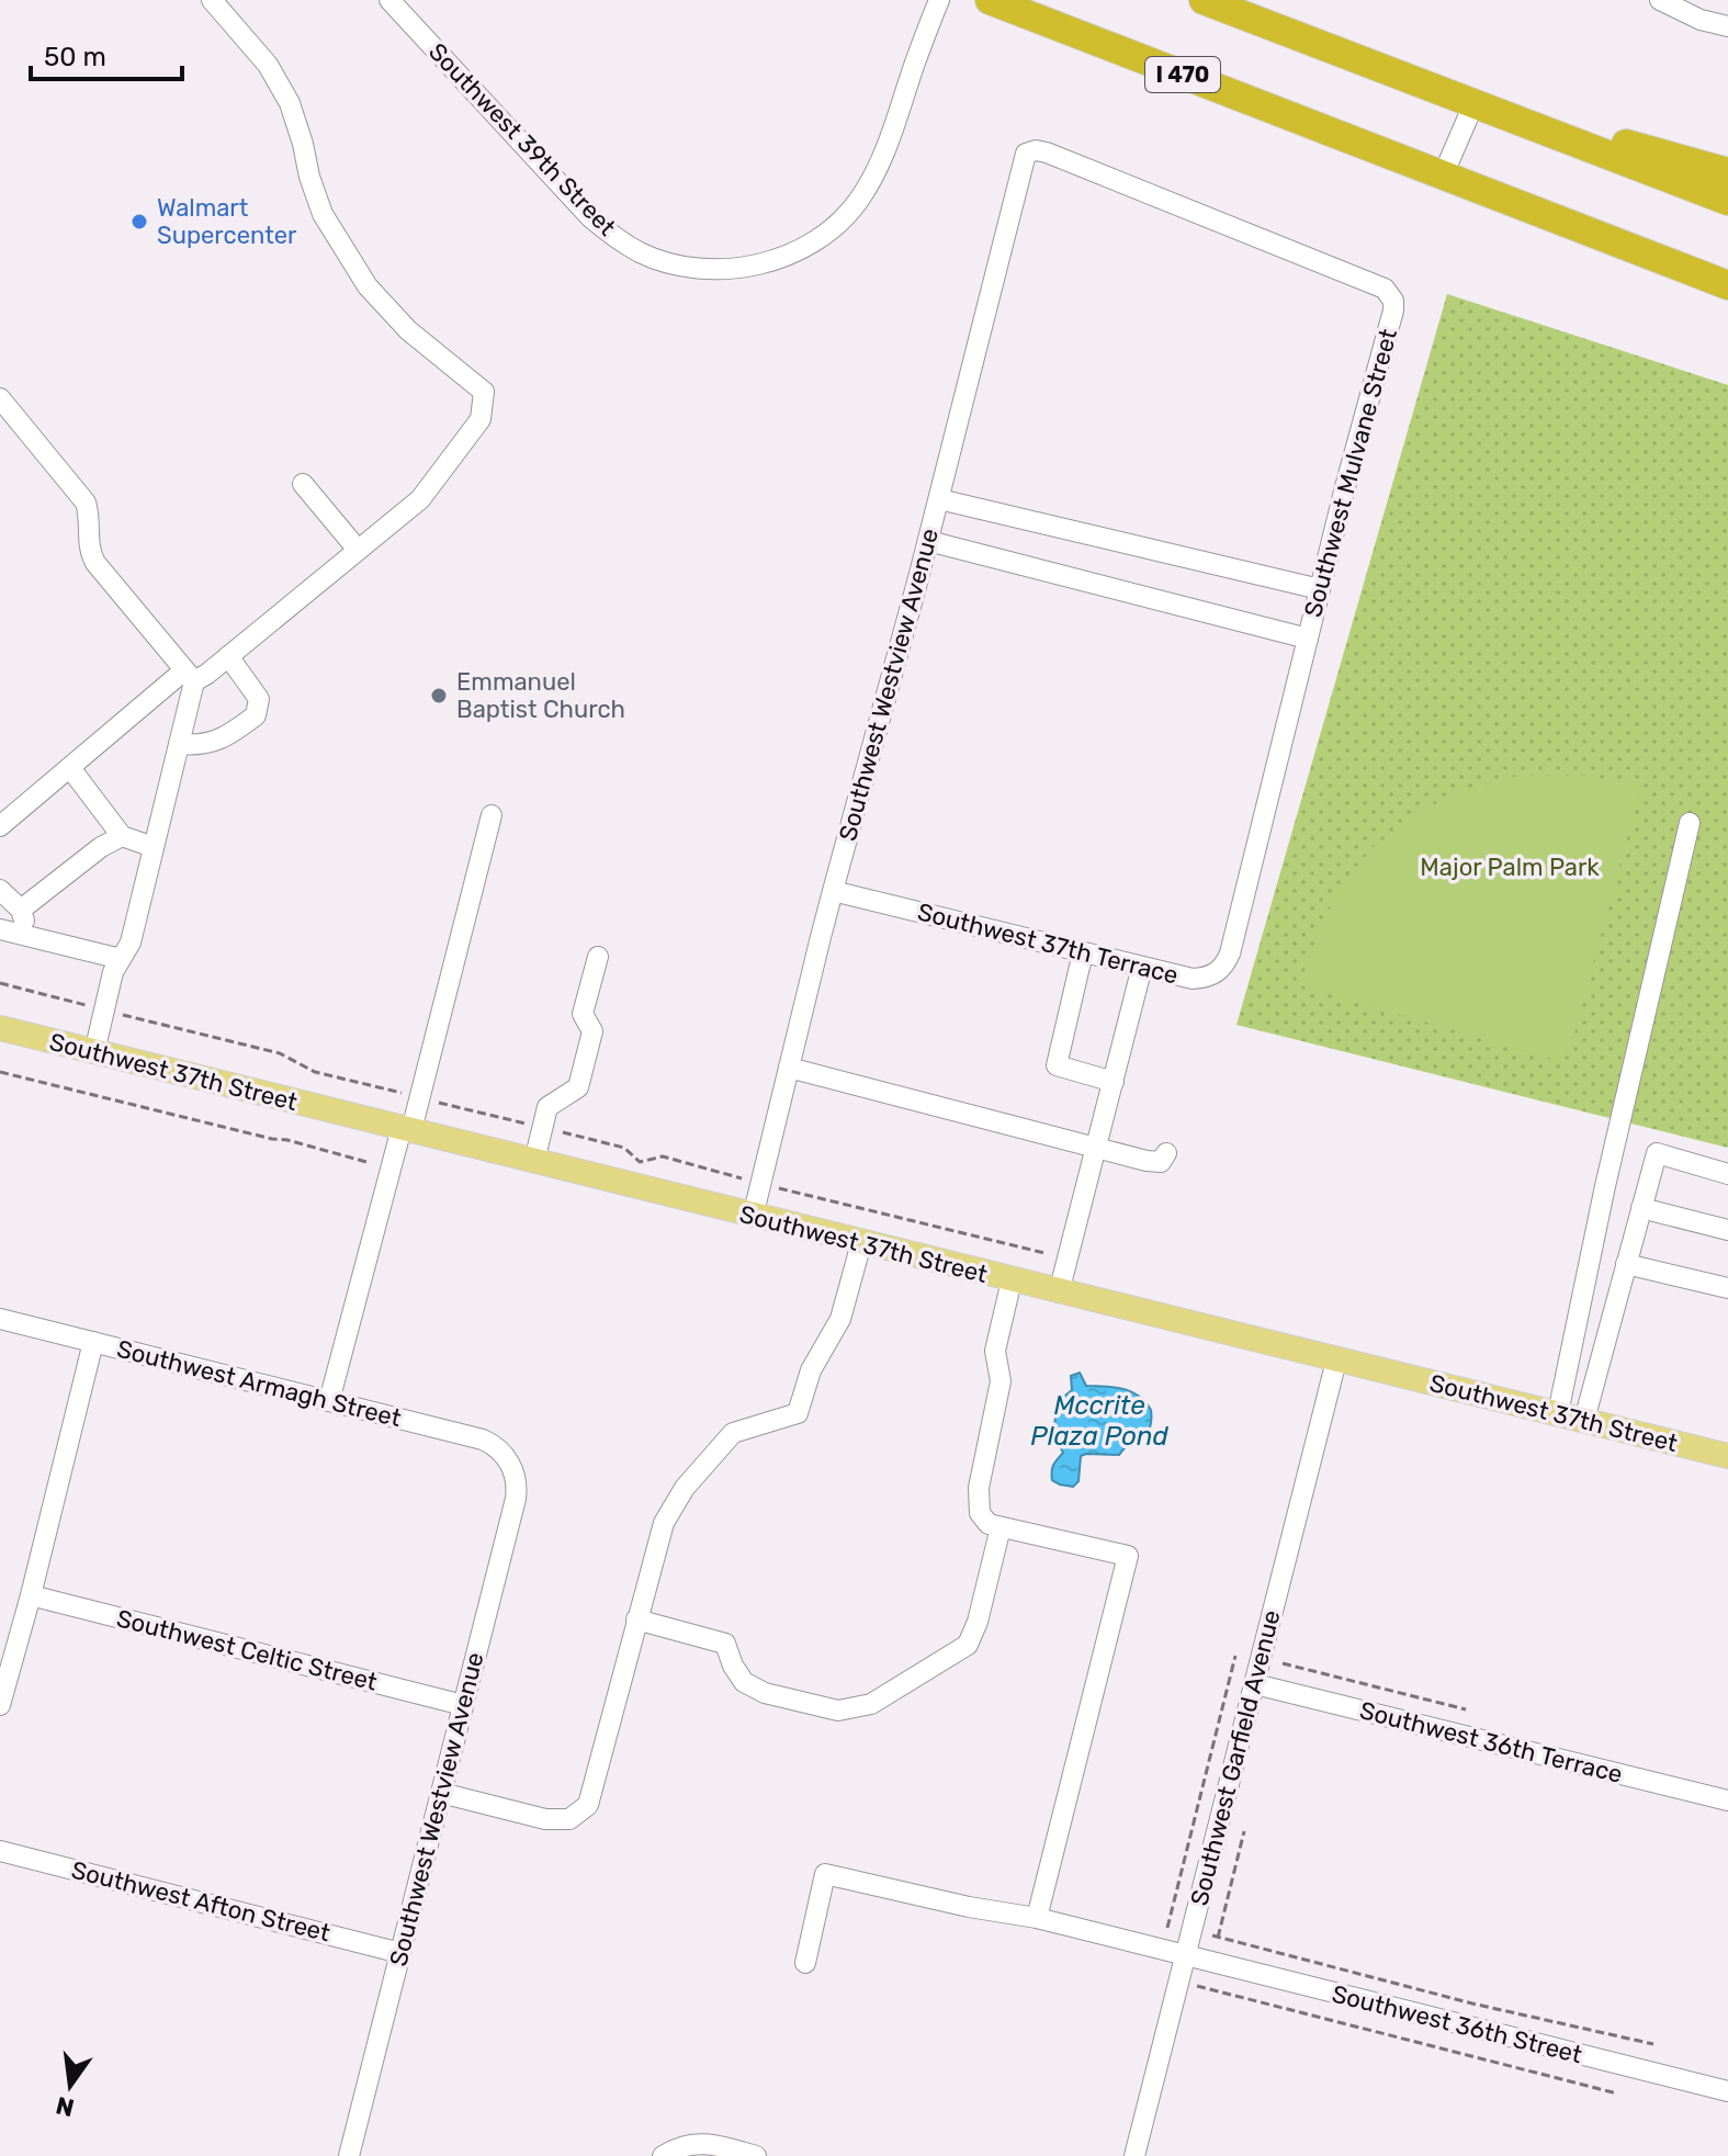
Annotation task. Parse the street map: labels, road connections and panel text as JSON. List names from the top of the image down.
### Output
{
  "streets": {
    "highway": ["I 470"],
    "main road": ["Southwest 37th Street"],
    "street": [
      "Southwest 39th Street",
      "Southwest Mulvane Street",
      "Southwest Westview Avenue",
      "Southwest 37th Terrace",
      "Southwest Armagh Street",
      "Southwest Celtic Street",
      "Southwest 36th Terrace",
      "Southwest Garfield Avenue",
      "Southwest Afton Street",
      "Southwest 36th Street"
    ]
  },
  "crossings": [
    ["Southwest Mulvane Street", "Southwest Westview Avenue"],
    ["Southwest Mulvane Street", "Southwest 37th Terrace"],
    ["Southwest Westview Avenue", "Southwest 37th Terrace"],
    ["Southwest Westview Avenue", "Southwest 37th Street"],
    ["Southwest Westview Avenue", "Southwest Armagh Street"],
    ["Southwest Westview Avenue", "Southwest Celtic Street"],
    ["Southwest Westview Avenue", "Southwest Afton Street"],
    ["Southwest 37th Street", "Southwest Garfield Avenue"],
    ["Southwest 36th Terrace", "Southwest Garfield Avenue"],
    ["Southwest Garfield Avenue", "Southwest 36th Street"]
  ],
  "water": ["Mccrite Plaza Pond"],
  "parks": ["Major Palm Park"],
  "places": ["Walmart Supercenter", "Emmanuel Baptist Church"],
  "scale_bar": "50 m",
  "north": "bottom"
}
